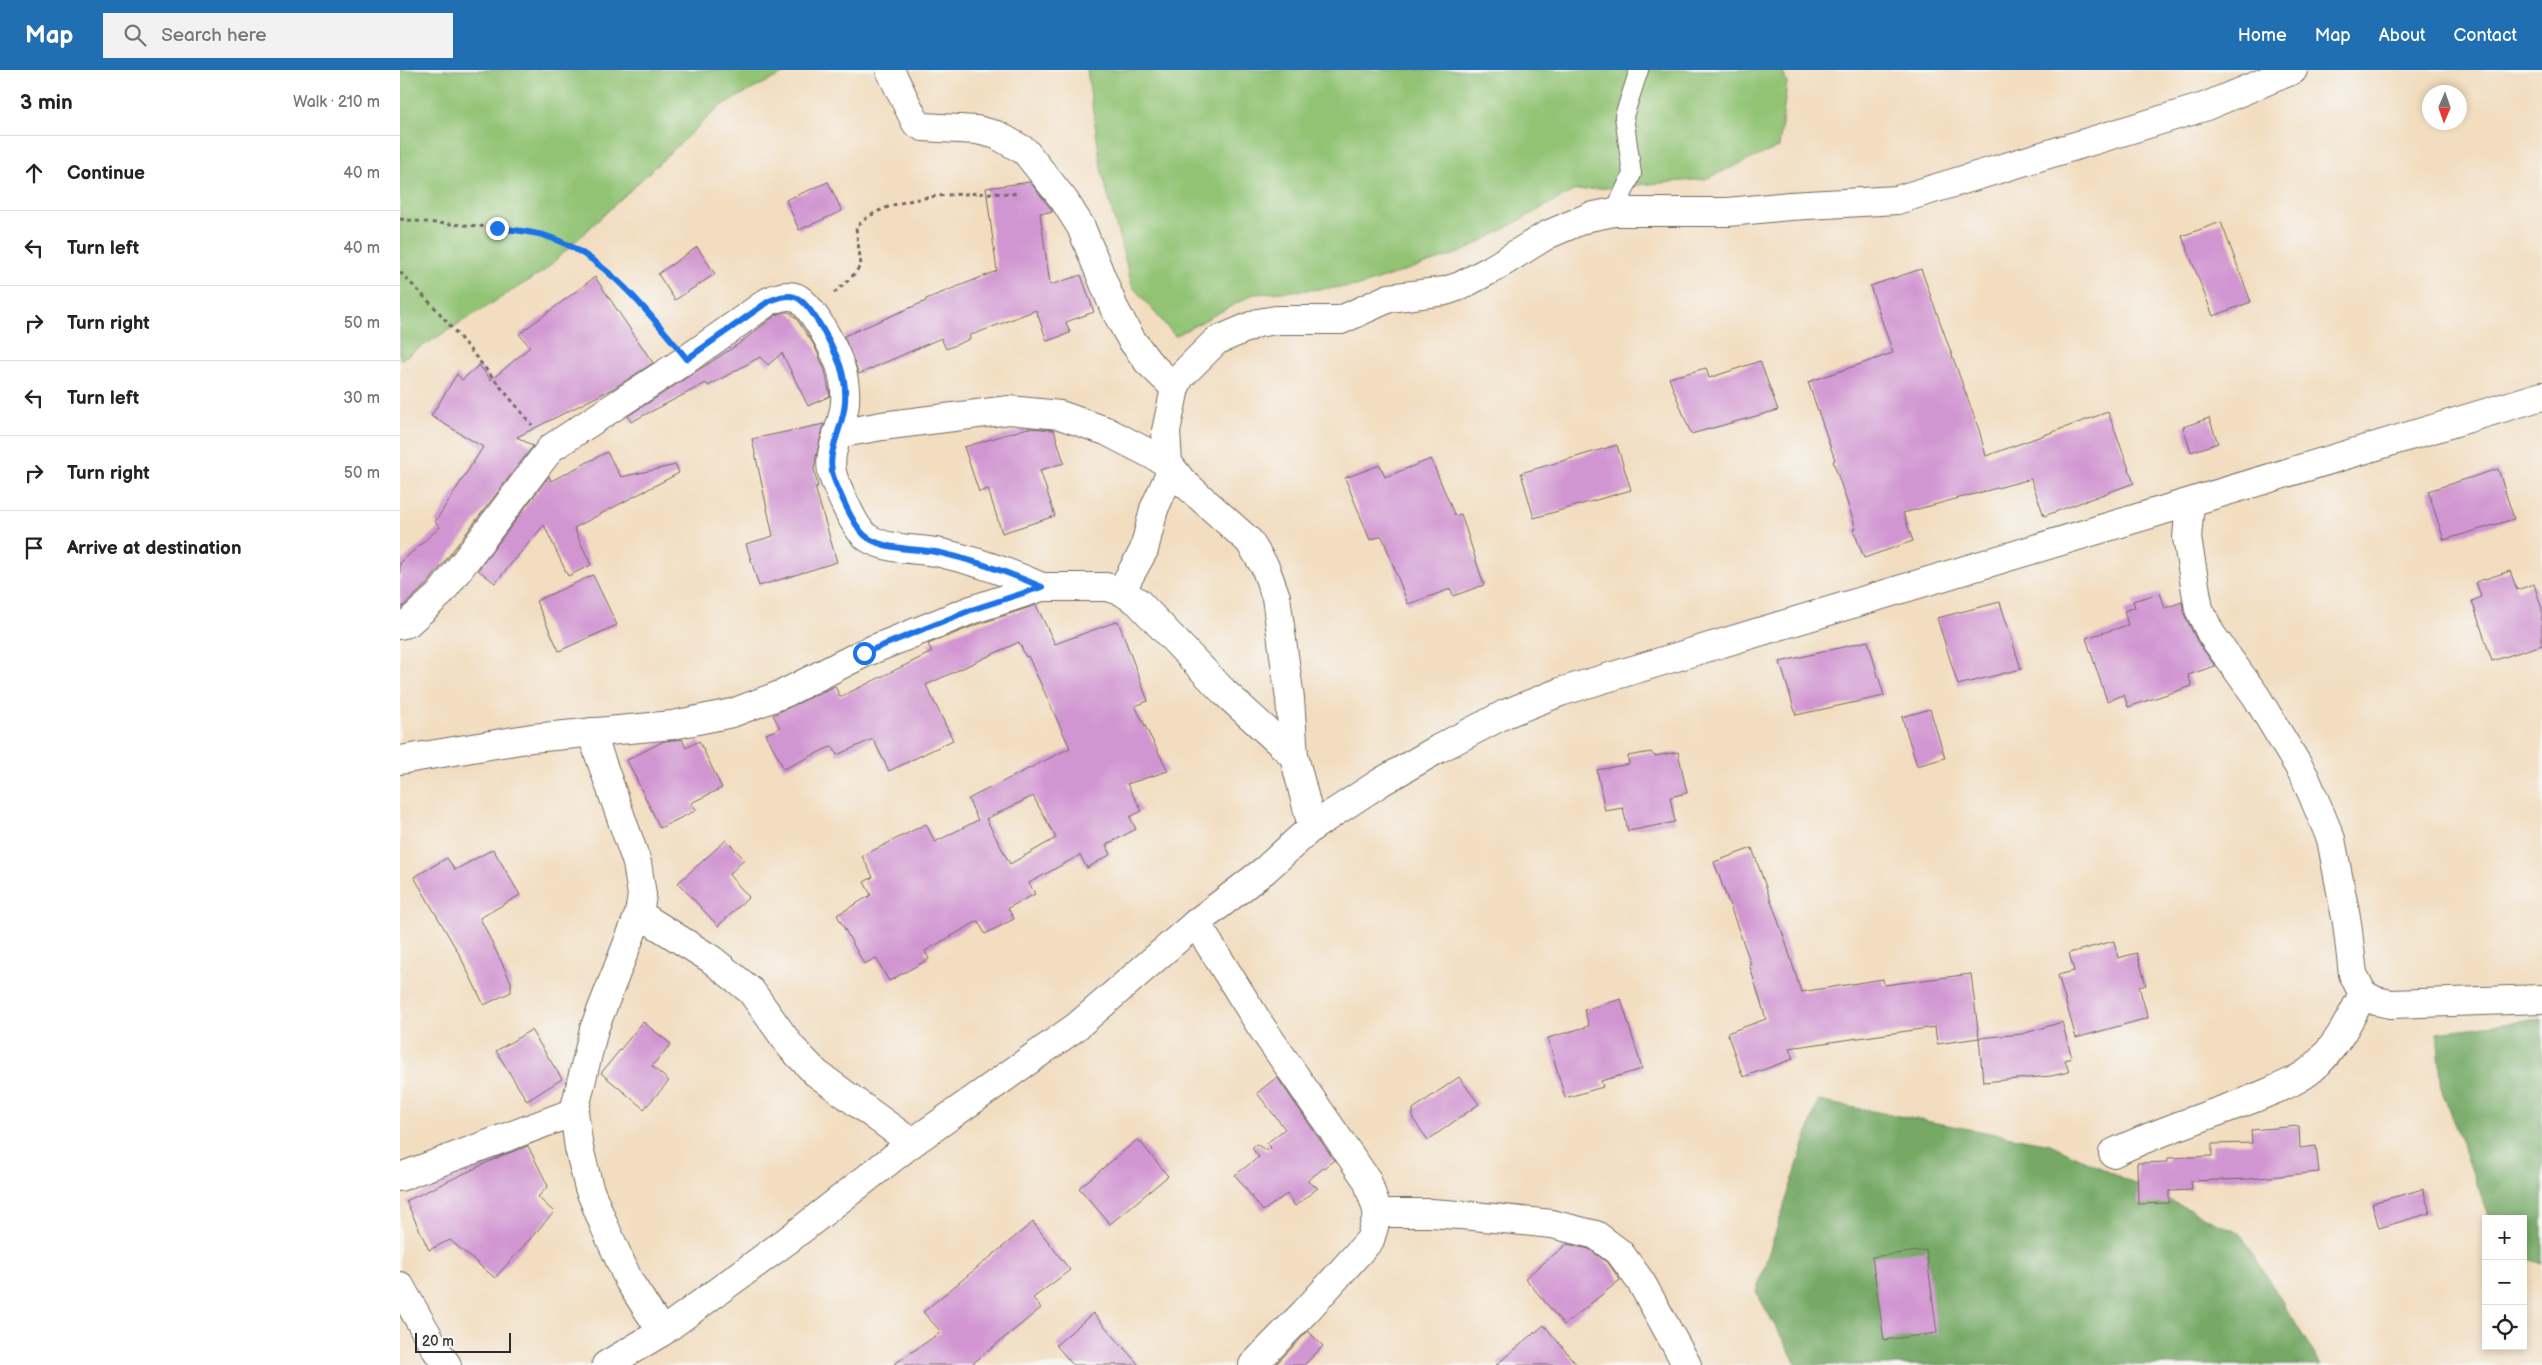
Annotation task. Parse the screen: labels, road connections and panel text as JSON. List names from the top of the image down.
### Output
{
  "scale_bar": "20 m",
  "north": "bottom",
  "page": {
    "header": "Map",
    "search": "Search here",
    "nav": [
      "Home",
      "Map",
      "About",
      "Contact"
    ],
    "heading": ["3 min", "Walk · 210 m"],
    "list": [
      ["Continue", "40 m"],
      ["Turn left", "40 m"],
      ["Turn right", "50 m"],
      ["Turn left", "30 m"],
      ["Turn right", "50 m"],
      "Arrive at destination"
    ],
    "map_buttons": ["+", "−"],
    "scale": "20 m"
  }
}
